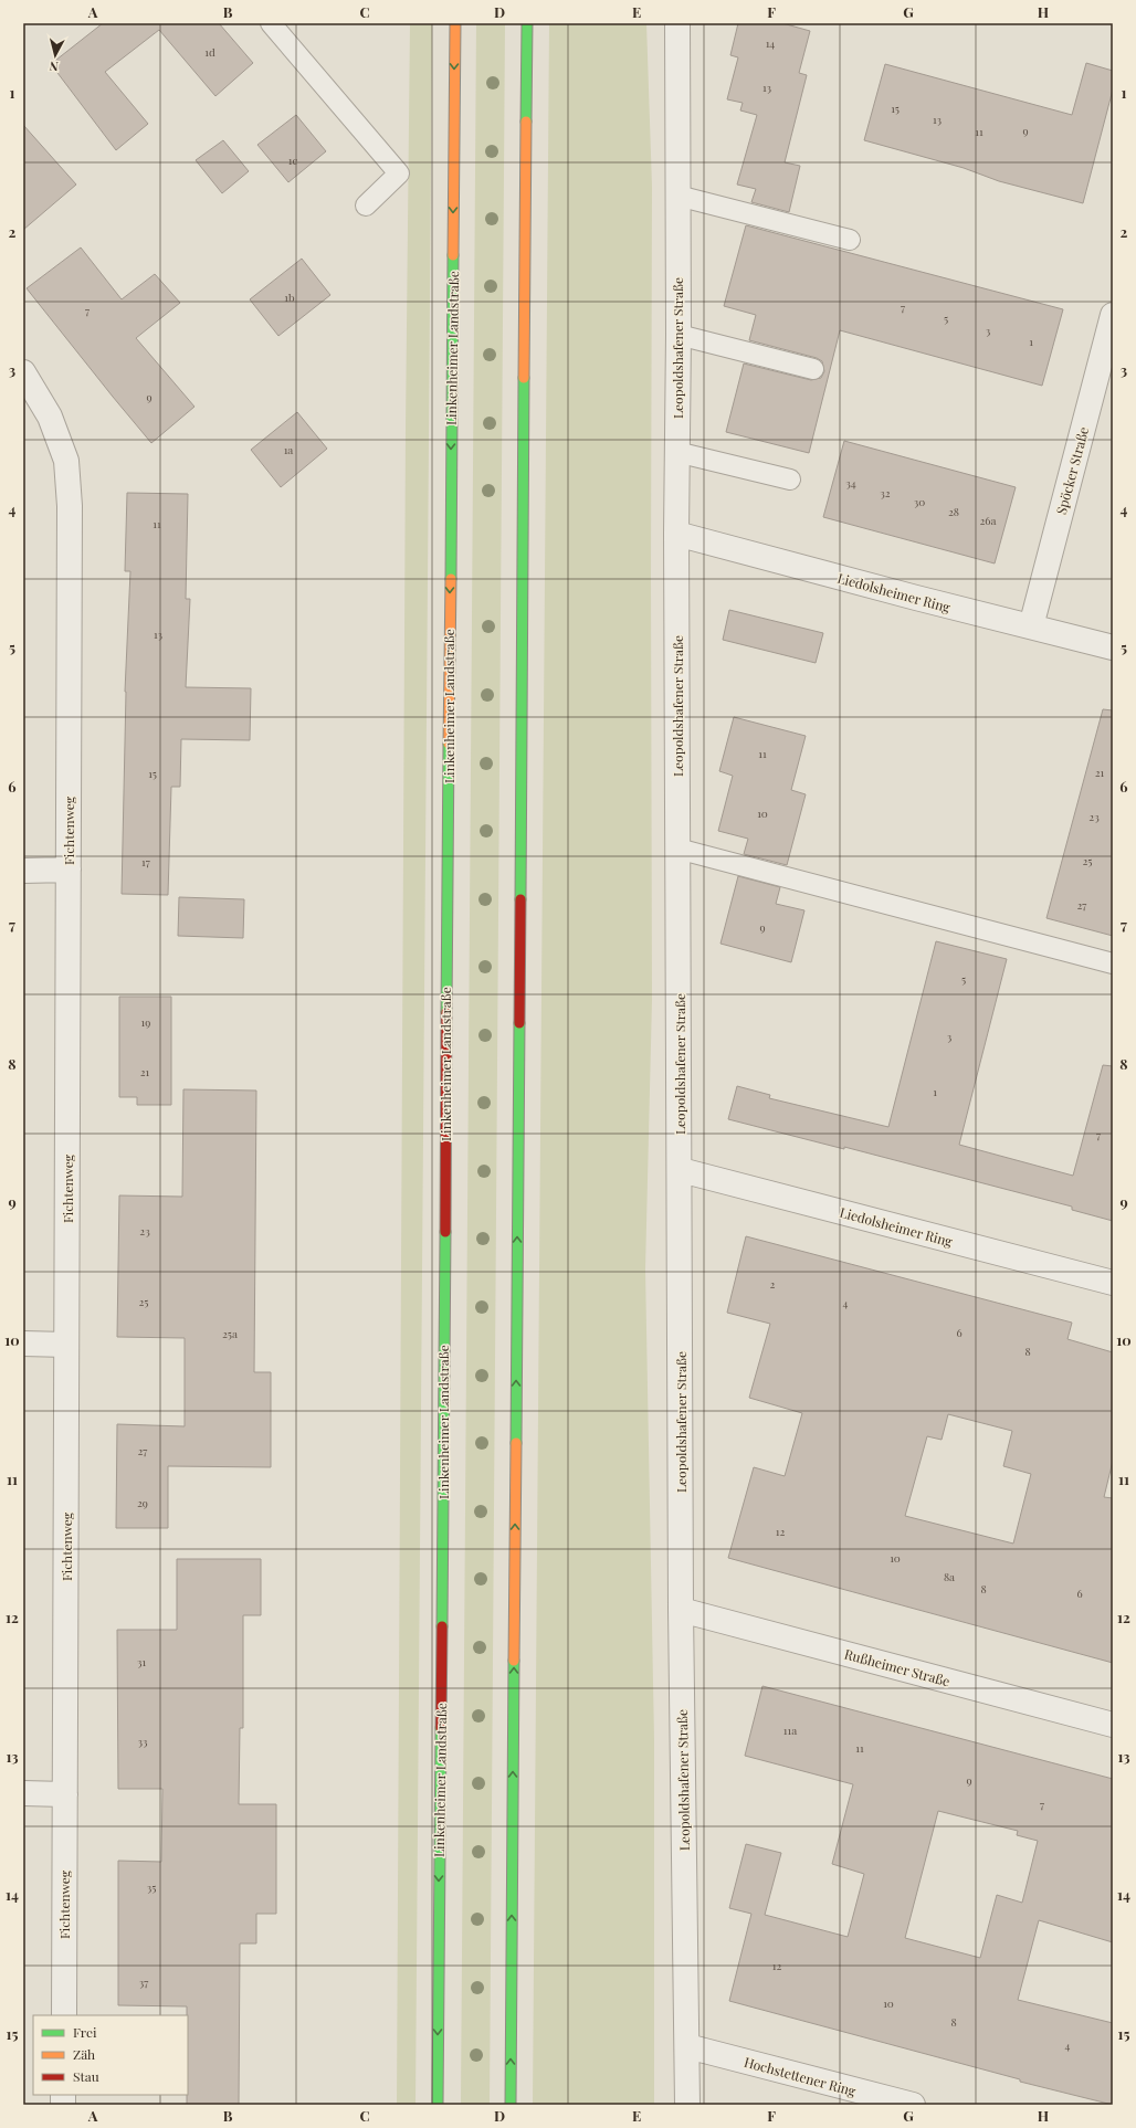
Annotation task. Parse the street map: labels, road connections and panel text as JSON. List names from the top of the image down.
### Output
{
  "streets": {
    "main road": ["Linkenheimer Landstraße"],
    "street": [
      "Leopoldshafener Straße",
      "Spöcker Straße",
      "Liedolsheimer Ring",
      "Fichtenweg",
      "Rußheimer Straße",
      "Hochstettener Ring"
    ]
  },
  "crossings": [
    ["Leopoldshafener Straße", "Liedolsheimer Ring"],
    ["Leopoldshafener Straße", "Rußheimer Straße"],
    ["Leopoldshafener Straße", "Hochstettener Ring"],
    ["Spöcker Straße", "Liedolsheimer Ring"]
  ],
  "house_numbers": [
    "14",
    "1d",
    "13",
    "15",
    "13",
    "9",
    "11",
    "1c",
    "1b",
    "7",
    "7",
    "5",
    "3",
    "1",
    "9",
    "1a",
    "34",
    "32",
    "30",
    "28",
    "26a",
    "11",
    "13",
    "11",
    "21",
    "15",
    "10",
    "23",
    "25",
    "17",
    "27",
    "9",
    "5",
    "19",
    "3",
    "21",
    "1",
    "7",
    "23",
    "2",
    "25",
    "4",
    "6",
    "25a",
    "8",
    "27",
    "29",
    "12",
    "10",
    "8a",
    "8",
    "6",
    "31",
    "11a",
    "33",
    "11",
    "9",
    "7",
    "35",
    "12",
    "37",
    "10",
    "8",
    "4"
  ],
  "legend": ["Frei", "Zäh", "Stau"],
  "north": "bottom",
  "grid": {
    "columns": [
      "A",
      "B",
      "C",
      "D",
      "E",
      "F",
      "G",
      "H"
    ],
    "rows": [
      "1",
      "2",
      "3",
      "4",
      "5",
      "6",
      "7",
      "8",
      "9",
      "10",
      "11",
      "12",
      "13",
      "14",
      "15"
    ]
  }
}
